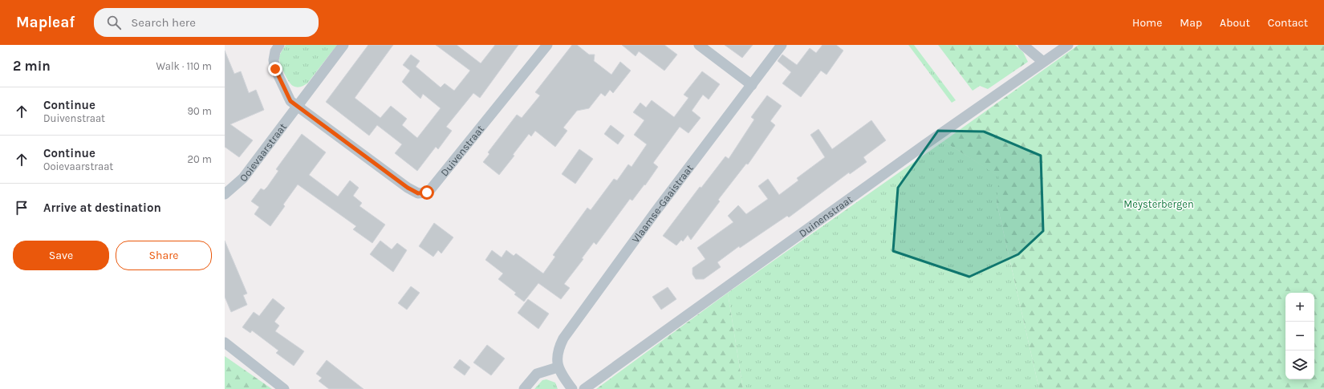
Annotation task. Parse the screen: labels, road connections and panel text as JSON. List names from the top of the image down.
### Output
{
  "streets": {
    "street": [
      "Duivenstraat",
      "Ooievaarstraat",
      "Vlaamse-Gaaistraat",
      "Duinenstraat"
    ]
  },
  "crossings": [
    ["Duivenstraat", "Ooievaarstraat"]
  ],
  "parks": ["Meysterbergen"],
  "page": {
    "header": "Mapleaf",
    "search": "Search here",
    "nav": [
      "Home",
      "Map",
      "About",
      "Contact"
    ],
    "heading": ["2 min", "Walk · 110 m"],
    "list": [
      ["Continue", "Duivenstraat", "90 m"],
      ["Continue", "Ooievaarstraat", "20 m"],
      "Arrive at destination"
    ],
    "buttons": ["Save", "Share"],
    "map_buttons": ["+", "−"]
  }
}
